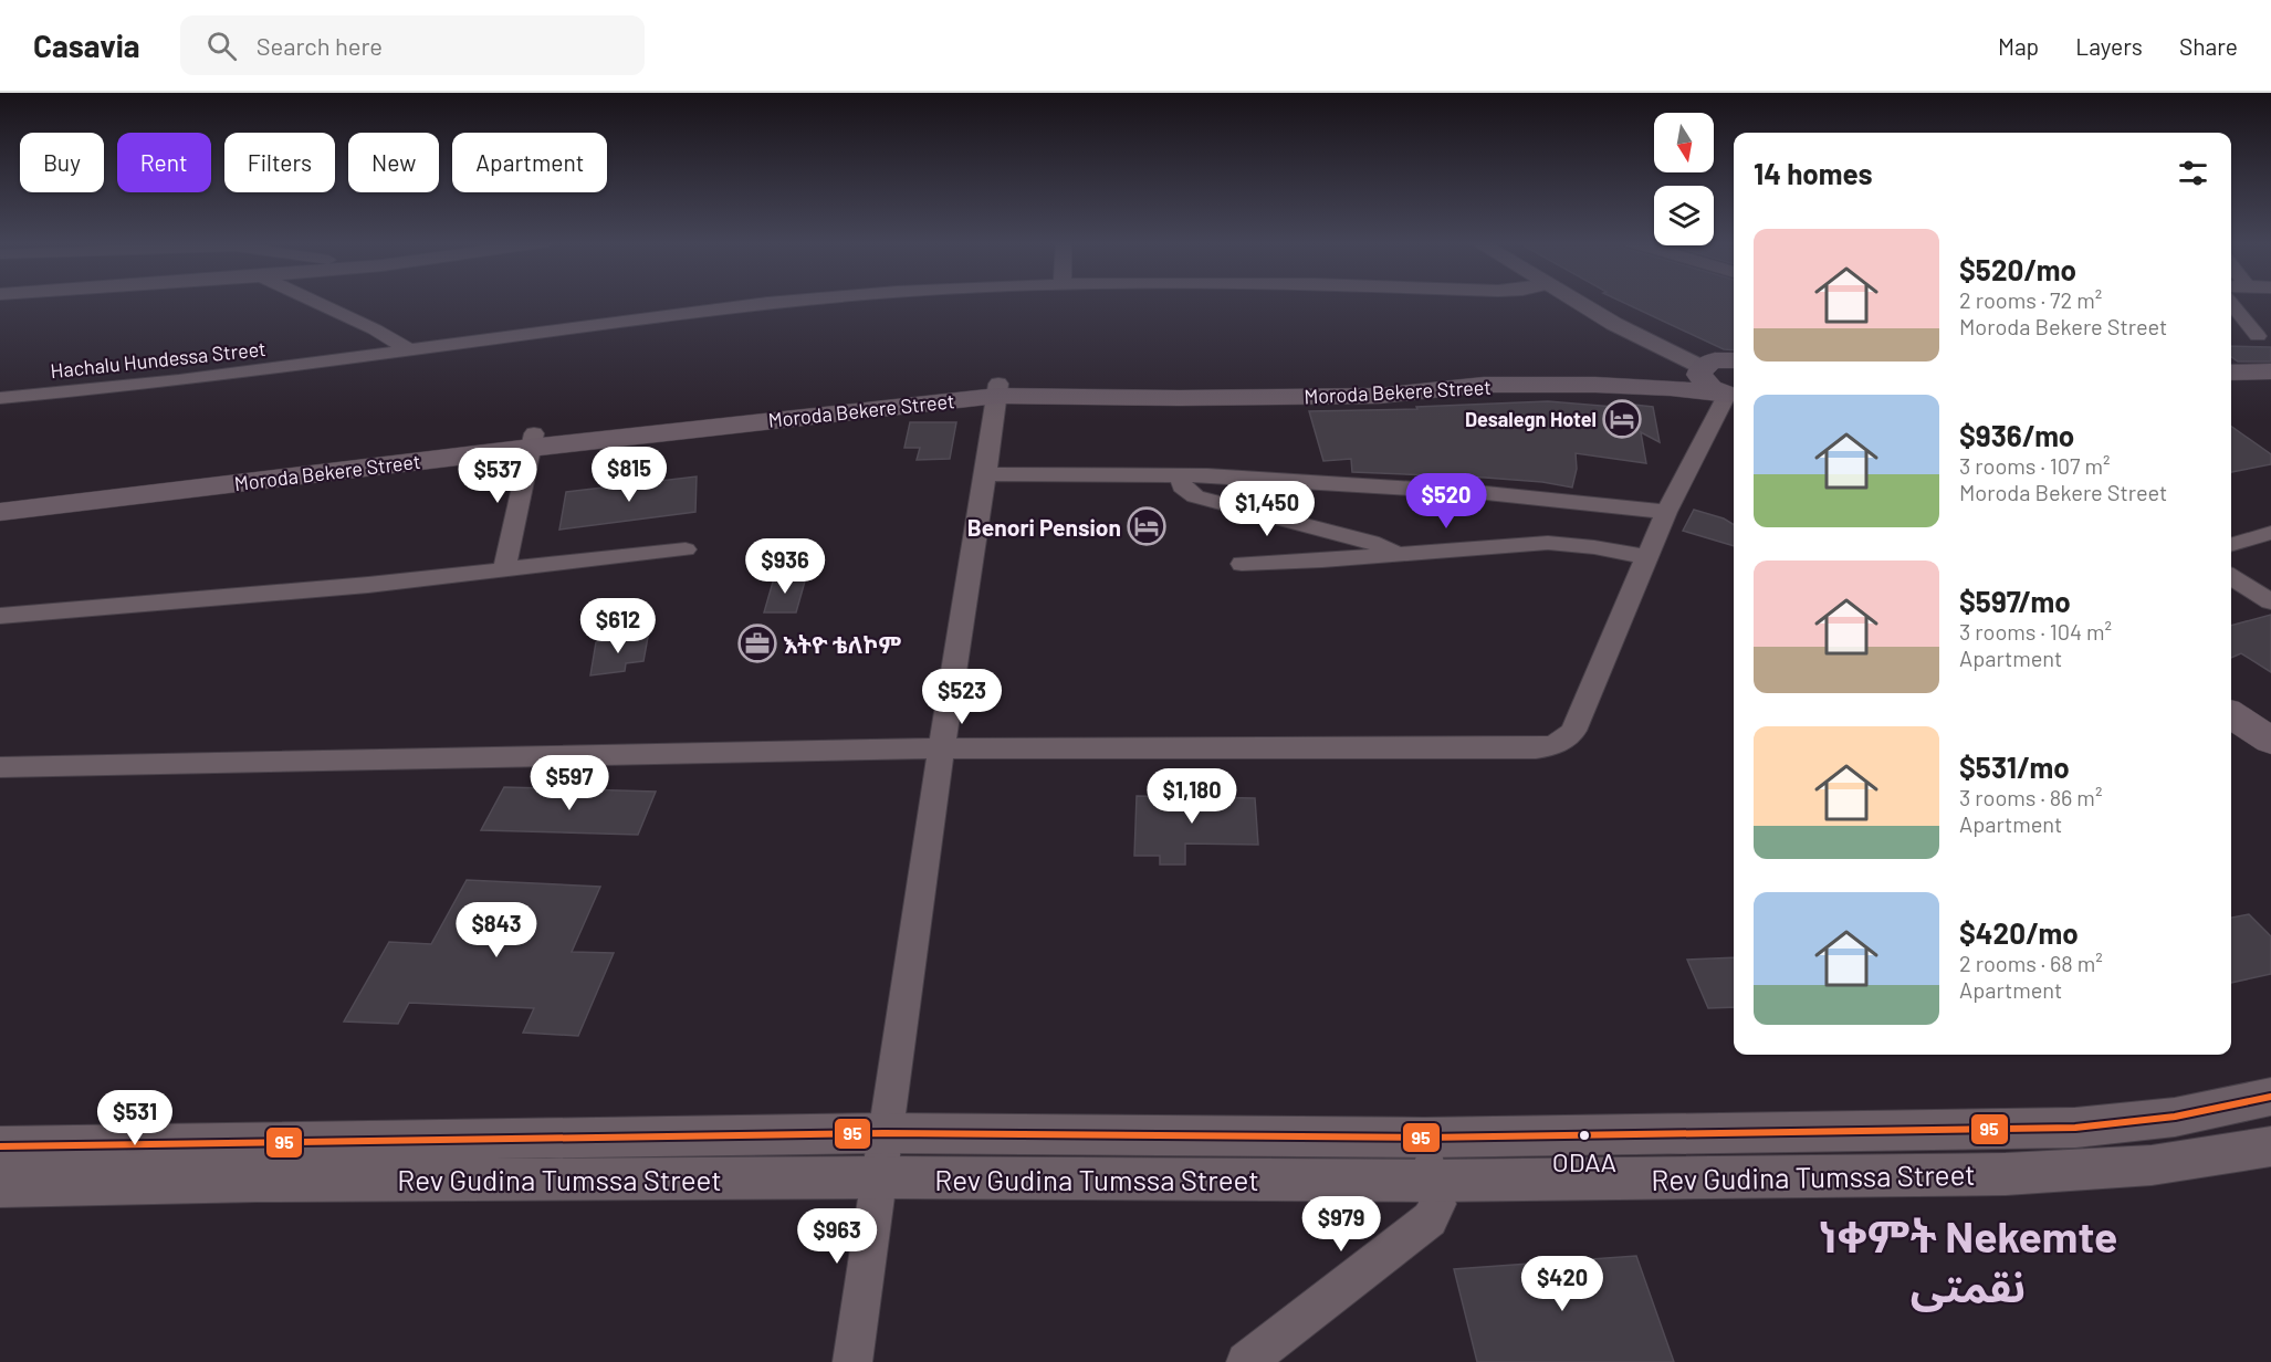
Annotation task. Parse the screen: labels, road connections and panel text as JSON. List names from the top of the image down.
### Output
{
  "streets": {
    "highway": ["Moroda Bekere Street"],
    "street": ["Hachalu Hundessa Street", "Rev Gudina Tumssa Street"]
  },
  "districts": ["ነቀምት Nekemte نقمتى"],
  "places": {
    "hotel": ["Desalegn Hotel", "Benori Pension"],
    "office": ["እትዮ ቴለኮም"],
    "other": ["ODAA"]
  },
  "lines": ["transit line 95"],
  "north": "bottom",
  "page": {
    "header": "Casavia",
    "search": "Search here",
    "nav": ["Map", "Layers", "Share"],
    "chip": [
      "Buy",
      "Rent",
      "Filters",
      "New",
      "Apartment"
    ],
    "heading": "14 homes",
    "list": [
      {
        "name": "$520/mo",
        "note": "2 rooms · 72 m² · Moroda Bekere Street"
      },
      {
        "name": "$936/mo",
        "note": "3 rooms · 107 m² · Moroda Bekere Street"
      },
      {
        "name": "$597/mo",
        "note": "3 rooms · 104 m² · Apartment"
      },
      {
        "name": "$531/mo",
        "note": "3 rooms · 86 m² · Apartment"
      },
      {
        "name": "$420/mo",
        "note": "2 rooms · 68 m² · Apartment"
      }
    ],
    "price": [
      "$815",
      "$537",
      "$520",
      "$1,450",
      "$936",
      "$612",
      "$523",
      "$597",
      "$1,180",
      "$843",
      "$531",
      "$979",
      "$963",
      "$420"
    ]
  }
}
